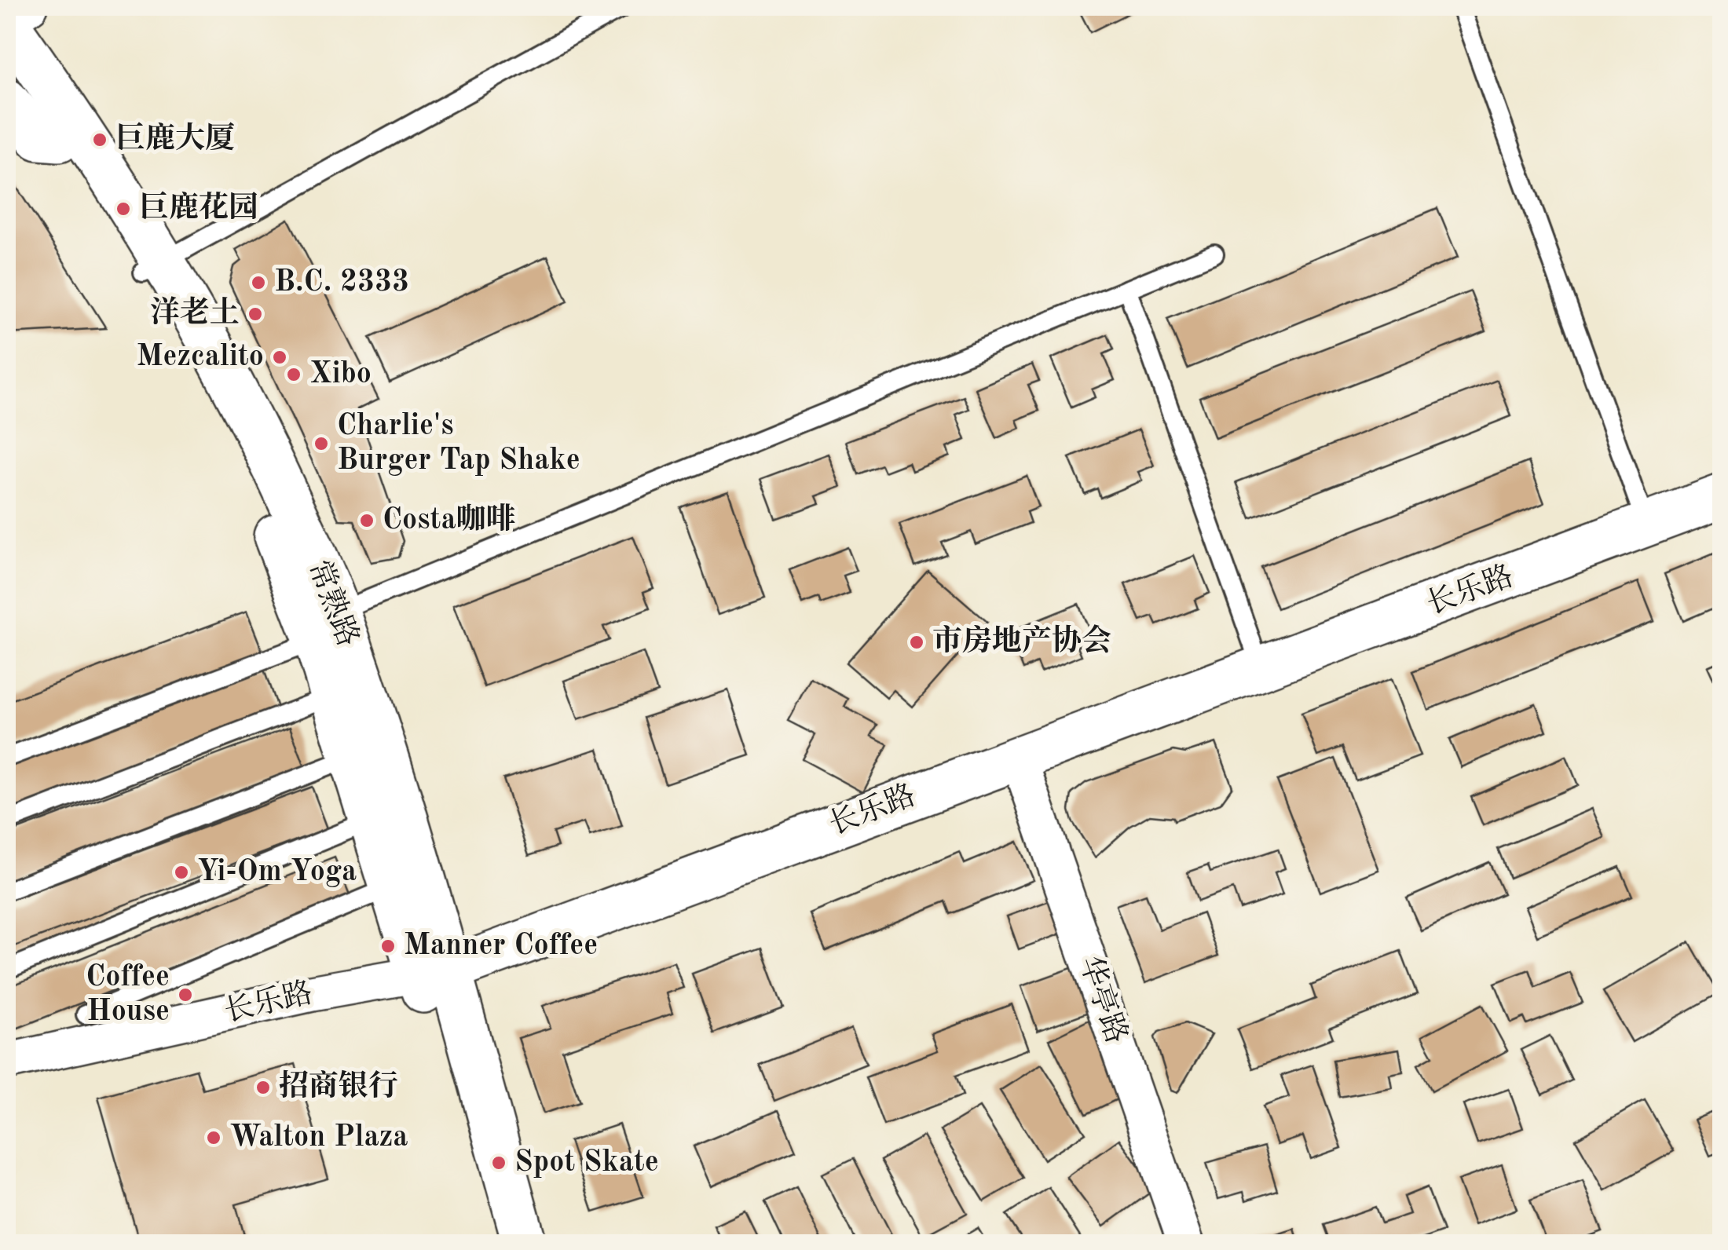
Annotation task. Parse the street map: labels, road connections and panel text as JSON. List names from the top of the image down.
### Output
{
  "streets": {
    "main road": ["长乐路", "常熟路"],
    "street": ["华亭路"]
  },
  "crossings": [
    ["长乐路", "常熟路"],
    ["长乐路", "华亭路"]
  ],
  "places": [
    "巨鹿大厦",
    "巨鹿花园",
    "B.C. 2333",
    "洋老土",
    "Mezcalito",
    "Xibo",
    "Charlie's Burger Tap Shake",
    "Costa咖啡",
    "市房地产协会",
    "Yi-Om Yoga",
    "Manner Coffee",
    "Coffee House",
    "招商银行",
    "Walton Plaza",
    "Spot Skate"
  ]
}
